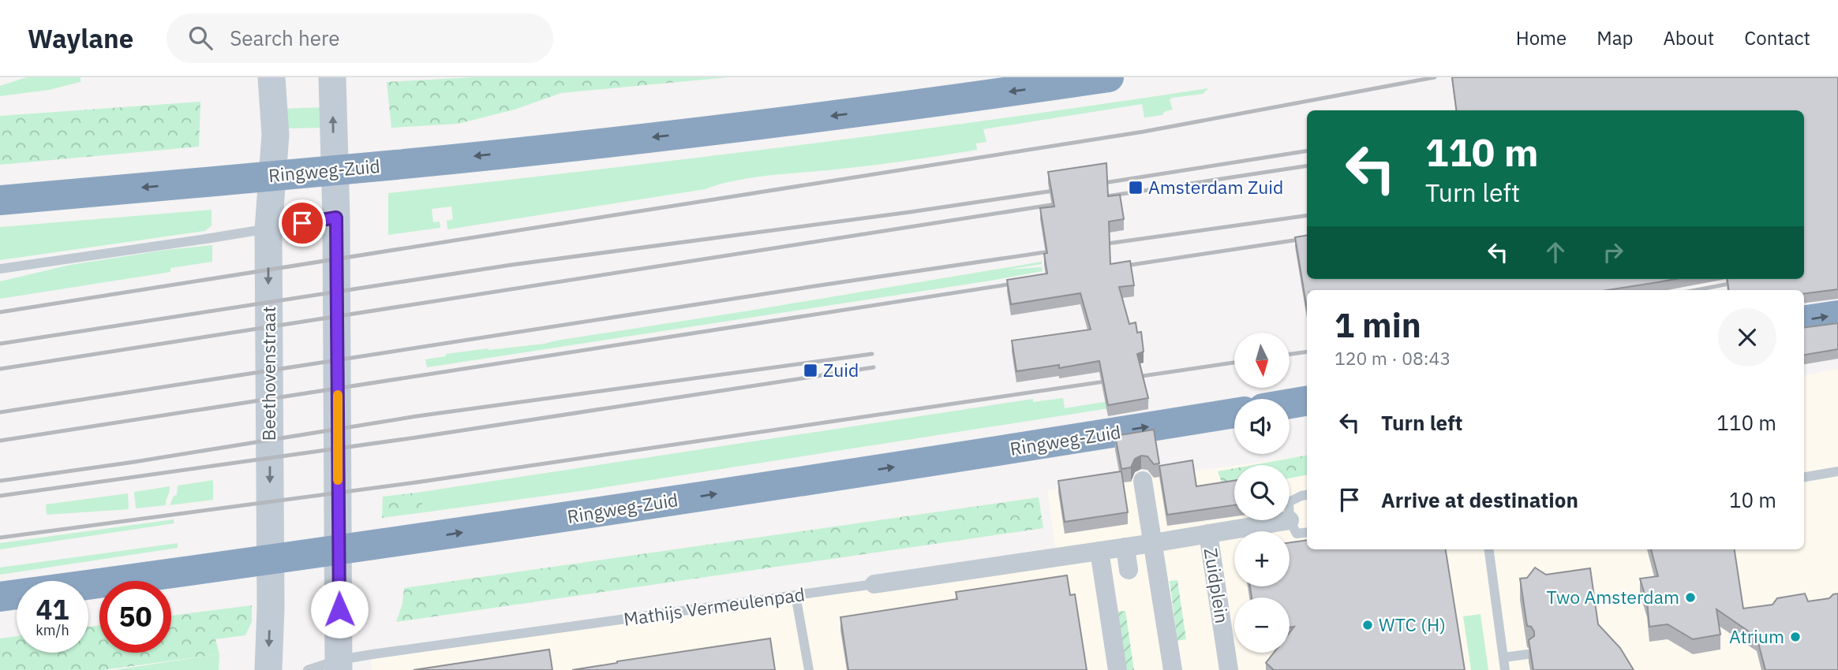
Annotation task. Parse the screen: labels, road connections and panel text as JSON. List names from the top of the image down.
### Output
{
  "streets": {
    "highway": ["Ringweg-Zuid"],
    "main road": ["Beethovenstraat"],
    "street": ["Zuidplein", "Mathijs Vermeulenpad"]
  },
  "crossings": [
    ["Zuidplein", "Mathijs Vermeulenpad"]
  ],
  "places": {
    "transit": ["Amsterdam Zuid", "Zuid"],
    "other": ["Two Amsterdam", "WTC (H)", "Atrium"]
  },
  "north": "bottom",
  "page": {
    "header": "Waylane",
    "search": "Search here",
    "nav": [
      "Home",
      "Map",
      "About",
      "Contact"
    ],
    "turn": ["110 m", "Turn left"],
    "heading": ["1 min", "120 m · 08:43"],
    "map_buttons": ["+", "−"],
    "list": [
      {
        "name": "Turn left",
        "value": "110 m"
      },
      {
        "name": "Arrive at destination",
        "value": "10 m"
      }
    ],
    "speed": "41 km/h",
    "limit": "50"
  }
}
